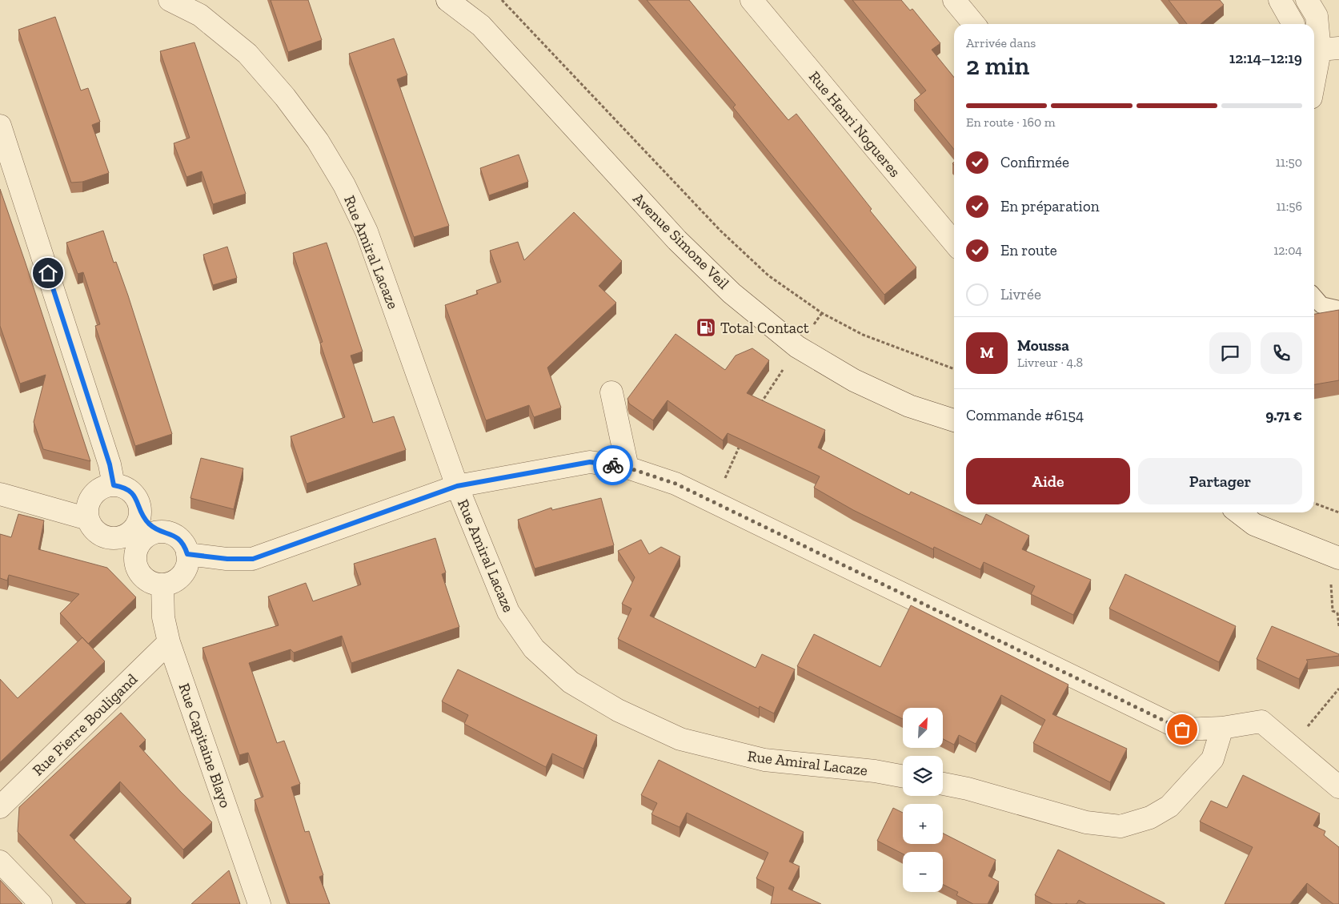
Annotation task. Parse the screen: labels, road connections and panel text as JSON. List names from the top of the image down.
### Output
{
  "streets": {
    "street": [
      "Rue Henri Nogueres",
      "Avenue Simone Veil",
      "Rue Amiral Lacaze",
      "Rue Pierre Bouligand",
      "Rue Capitaine Blayo"
    ]
  },
  "crossings": [
    ["Rue Pierre Bouligand", "Rue Capitaine Blayo"]
  ],
  "places": {
    "fuel station": ["Total Contact"]
  },
  "north": "top right",
  "page": {
    "heading": ["2 min", "Arrivée dans", "12:14–12:19"],
    "panel": [
      "Moussa",
      "Livreur · 4.8",
      "Commande #6154",
      "9.71 €"
    ],
    "bar": "En route · 160 m",
    "list": [
      ["Confirmée", "11:50"],
      ["En préparation", "11:56"],
      ["En route", "12:04"],
      "Livrée"
    ],
    "round": "M",
    "buttons": ["Aide", "Partager"],
    "map_buttons": ["+", "−"]
  }
}
